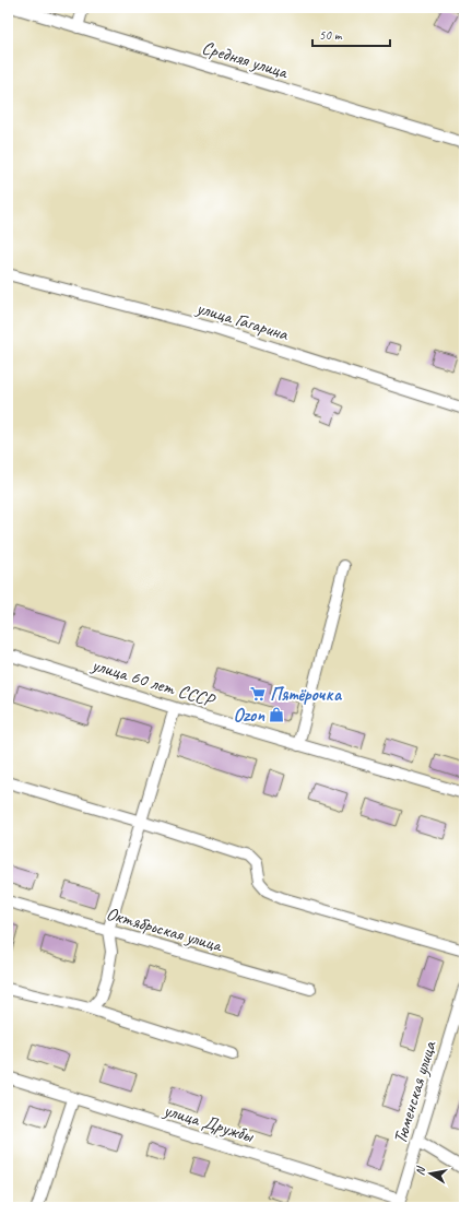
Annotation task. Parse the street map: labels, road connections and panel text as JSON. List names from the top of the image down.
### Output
{
  "streets": {
    "street": [
      "Средняя улица",
      "улица Гагарина",
      "улица 60 лет СССР",
      "Октябрьская улица",
      "Тюменская улица",
      "улица Дружбы"
    ]
  },
  "crossings": [
    ["Тюменская улица", "улица Дружбы"]
  ],
  "places": {
    "supermarket": ["Пятёрочка"],
    "shop": ["Ozon"]
  },
  "scale_bar": "50 m",
  "north": "left"
}
